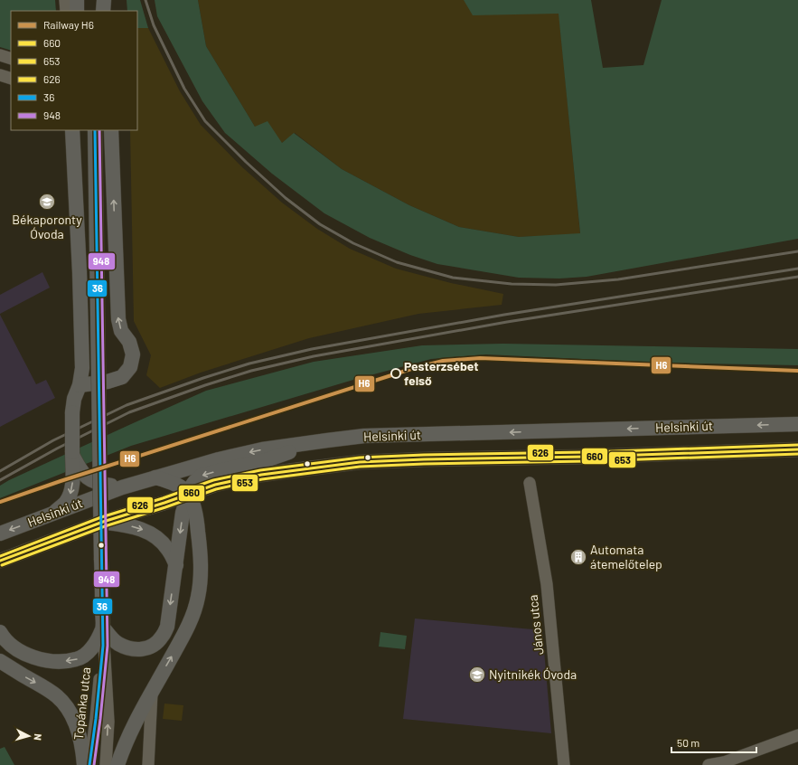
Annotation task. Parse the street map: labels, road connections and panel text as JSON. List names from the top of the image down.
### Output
{
  "streets": {
    "main road": ["Helsinki út"],
    "street": ["János utca", "Topánka utca"]
  },
  "places": {
    "school or university": ["Békaporonty Óvoda", "Nyitnikék Óvoda"],
    "other": ["Pesterzsébet felső"],
    "building": ["Automata átemelőtelep"]
  },
  "lines": [
    "transit line 36",
    "transit line 948",
    "rail line H6",
    "transit line 626",
    "transit line 660",
    "transit line 653"
  ],
  "legend": [
    "Railway H6",
    "660",
    "653",
    "626",
    "36",
    "948"
  ],
  "scale_bar": "50 m",
  "north": "right"
}
